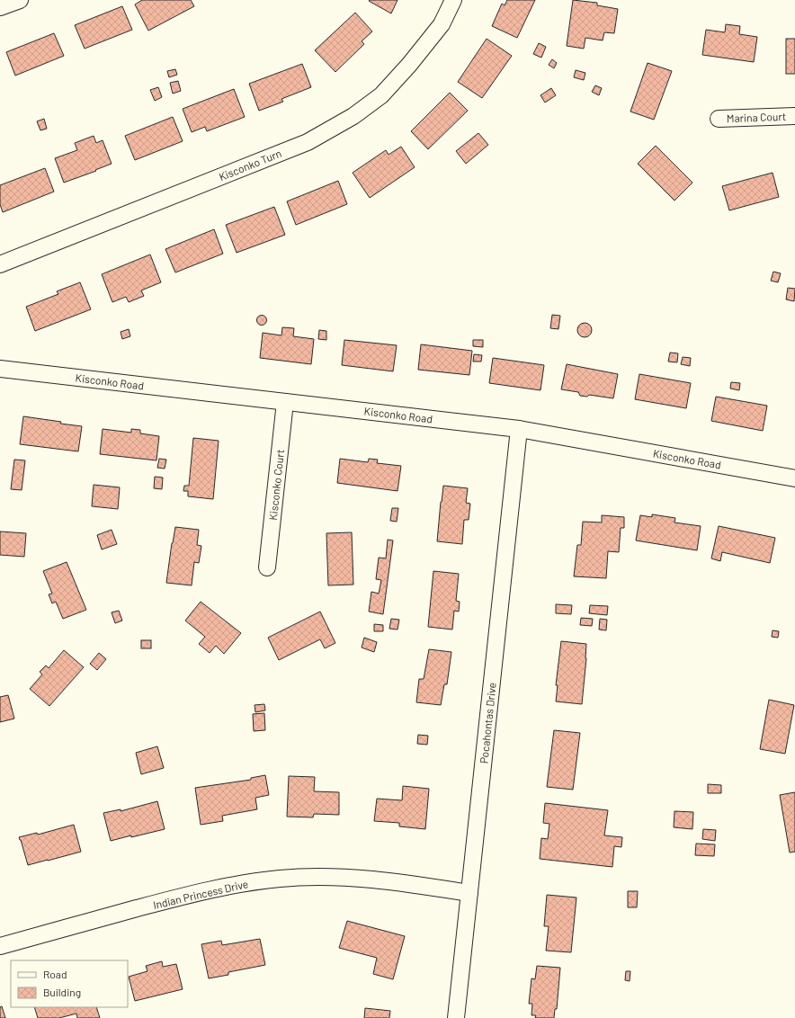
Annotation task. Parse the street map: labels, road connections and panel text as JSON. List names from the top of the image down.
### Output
{
  "streets": {
    "street": [
      "Marina Court",
      "Kisconko Turn",
      "Kisconko Road",
      "Kisconko Court",
      "Pocahontas Drive",
      "Indian Princess Drive"
    ]
  },
  "crossings": [
    ["Kisconko Road", "Kisconko Court"],
    ["Kisconko Road", "Pocahontas Drive"],
    ["Pocahontas Drive", "Indian Princess Drive"]
  ],
  "legend": ["Road", "Building"]
}
